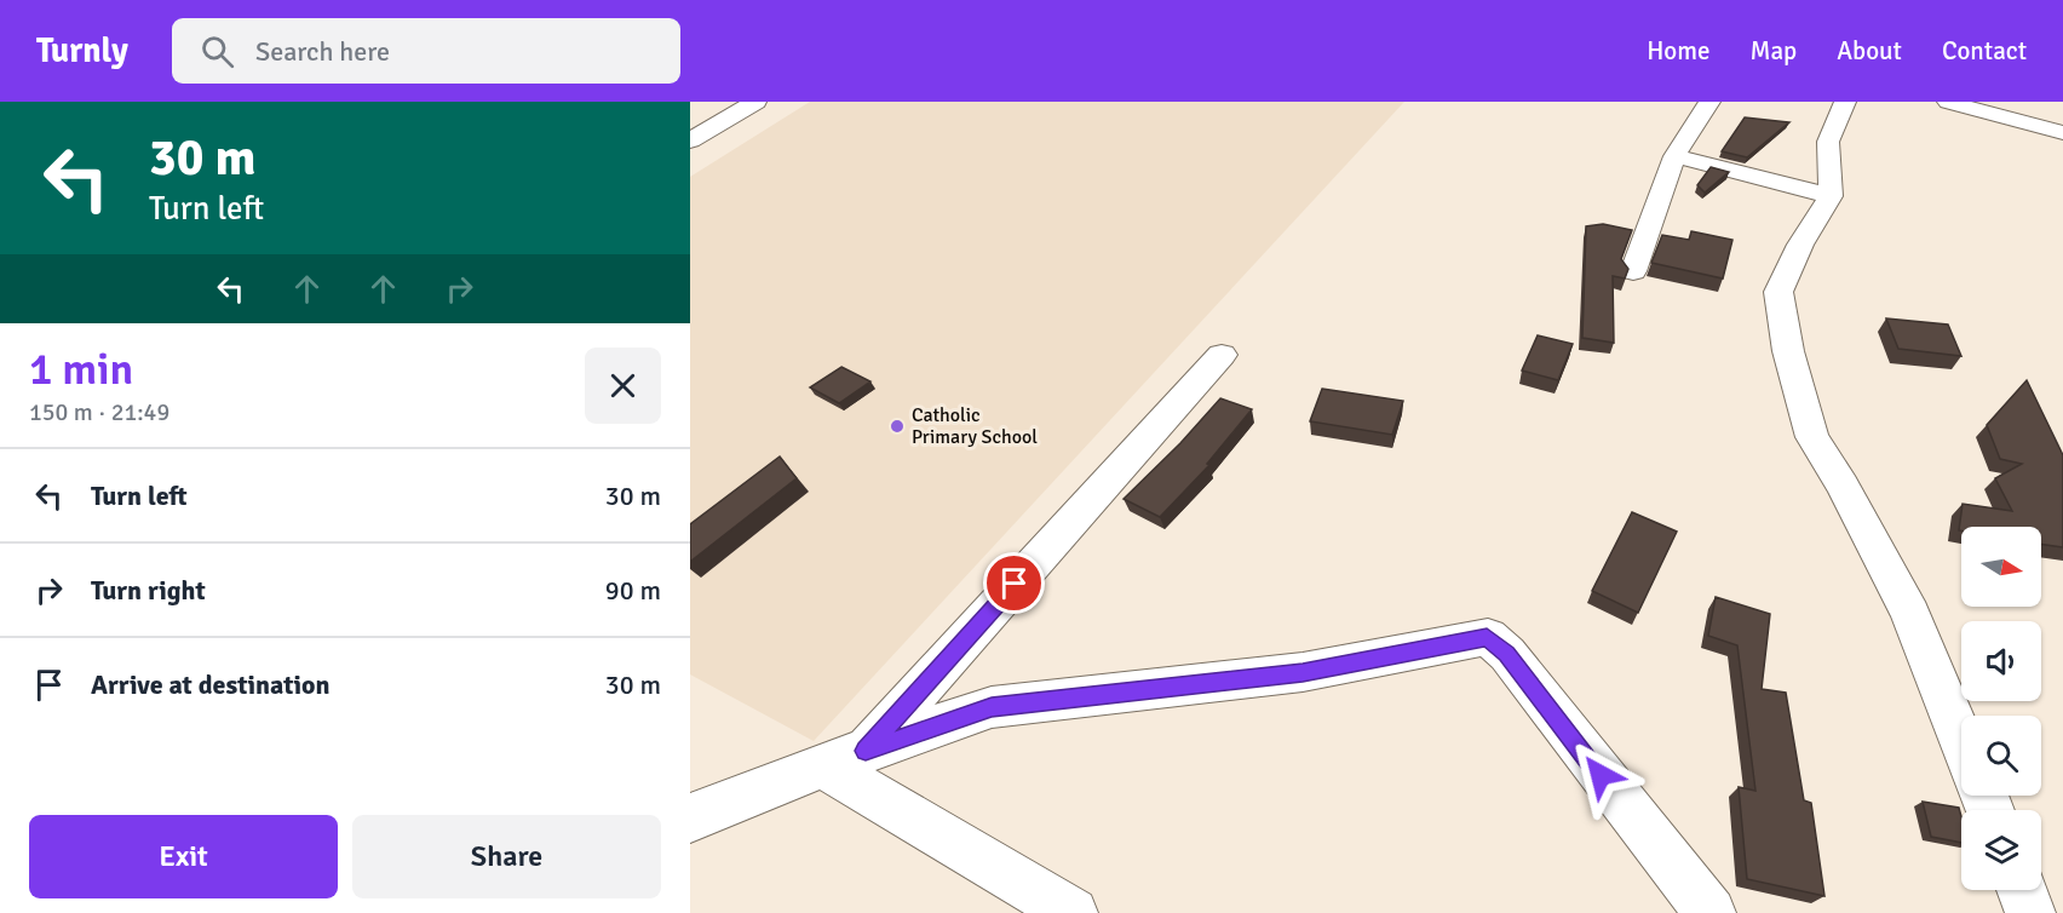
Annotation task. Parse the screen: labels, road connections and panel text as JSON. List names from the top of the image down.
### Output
{
  "places": ["Catholic Primary School"],
  "north": "right",
  "page": {
    "header": "Turnly",
    "search": "Search here",
    "nav": [
      "Home",
      "Map",
      "About",
      "Contact"
    ],
    "turn": ["30 m", "Turn left"],
    "heading": ["1 min", "150 m · 21:49"],
    "list": [
      {
        "name": "Turn left",
        "value": "30 m"
      },
      {
        "name": "Turn right",
        "value": "90 m"
      },
      {
        "name": "Arrive at destination",
        "value": "30 m"
      }
    ],
    "buttons": ["Exit", "Share"]
  }
}
